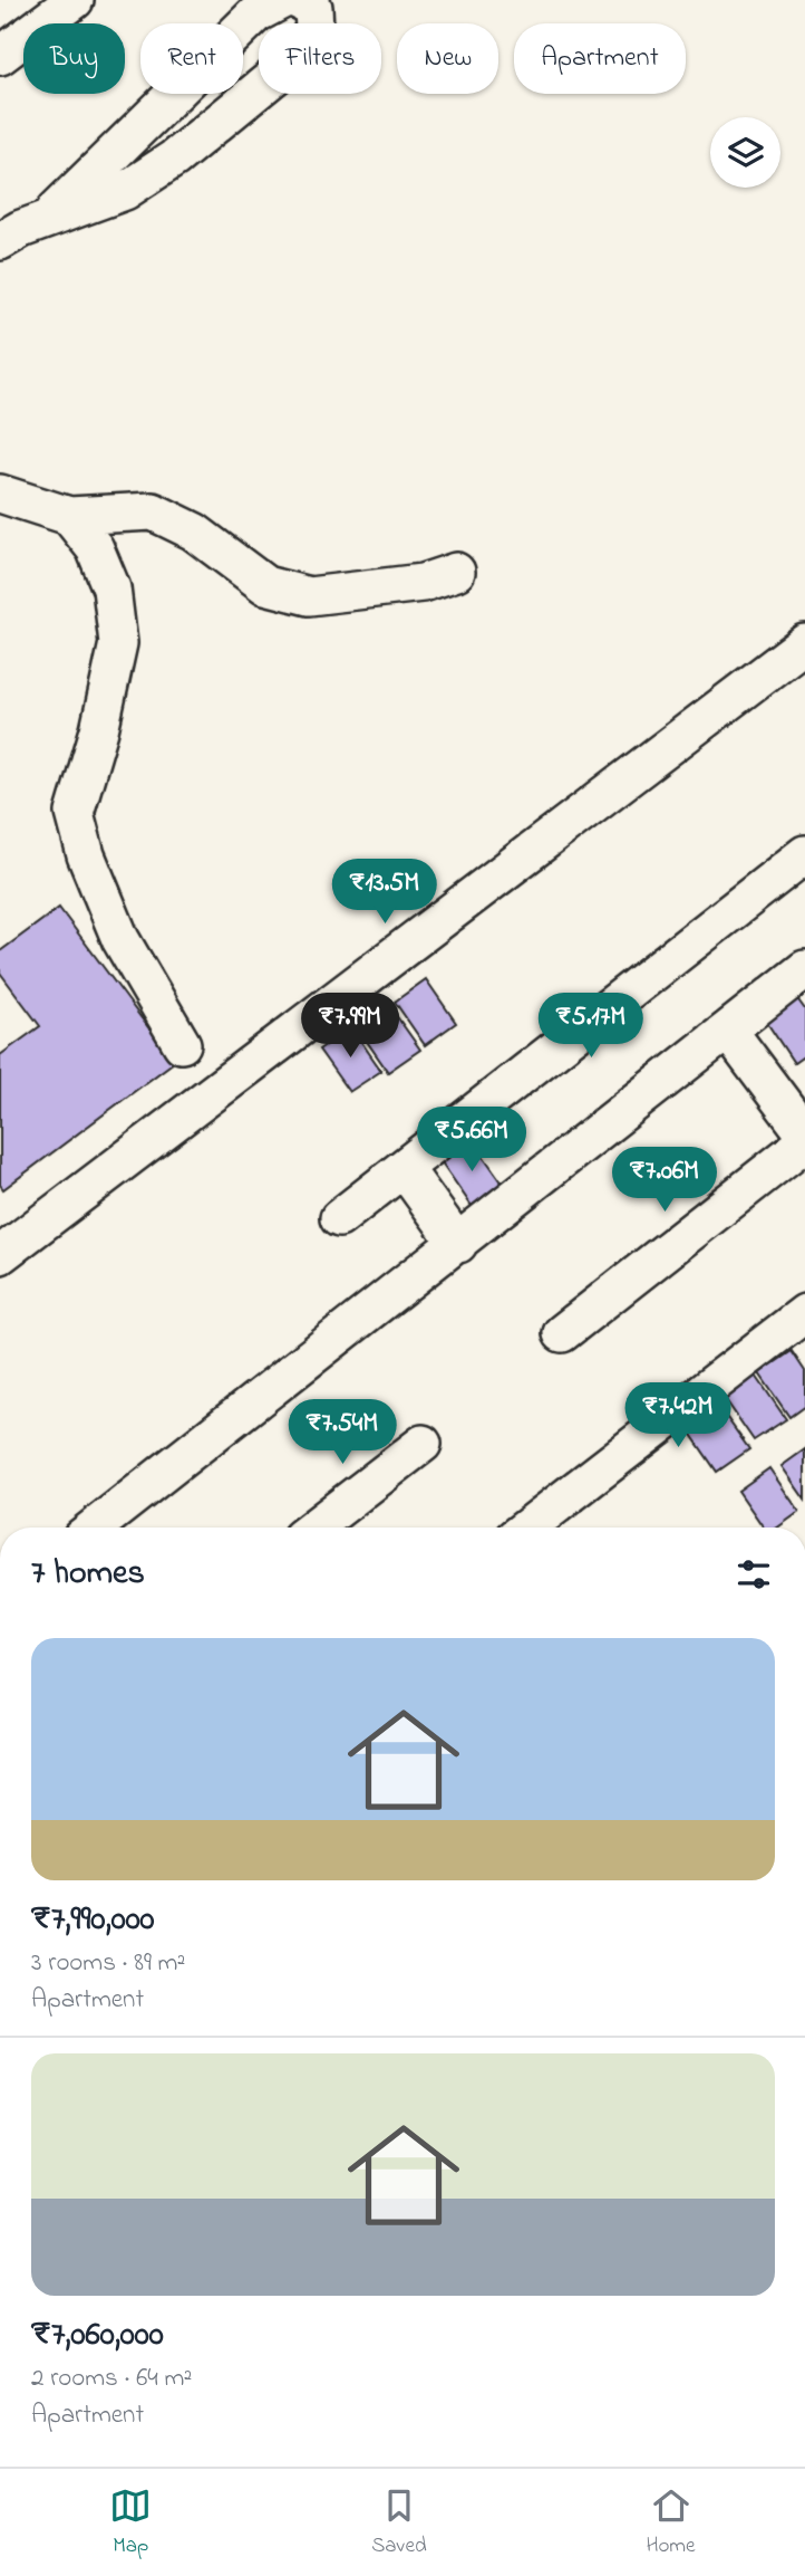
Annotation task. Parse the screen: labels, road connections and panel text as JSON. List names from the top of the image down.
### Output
{
  "page": {
    "chip": [
      "Buy",
      "Rent",
      "Filters",
      "New",
      "Apartment"
    ],
    "price": [
      "₹13.5M",
      "₹7.99M",
      "₹5.17M",
      "₹5.66M",
      "₹7.06M",
      "₹7.42M",
      "₹7.54M"
    ],
    "heading": "7 homes",
    "list": [
      {
        "name": "₹7,990,000",
        "note": "3 rooms · 89 m² · Apartment"
      },
      {
        "name": "₹7,060,000",
        "note": "2 rooms · 64 m² · Apartment"
      }
    ],
    "tabs": ["Map", "Saved", "Home"]
  }
}
